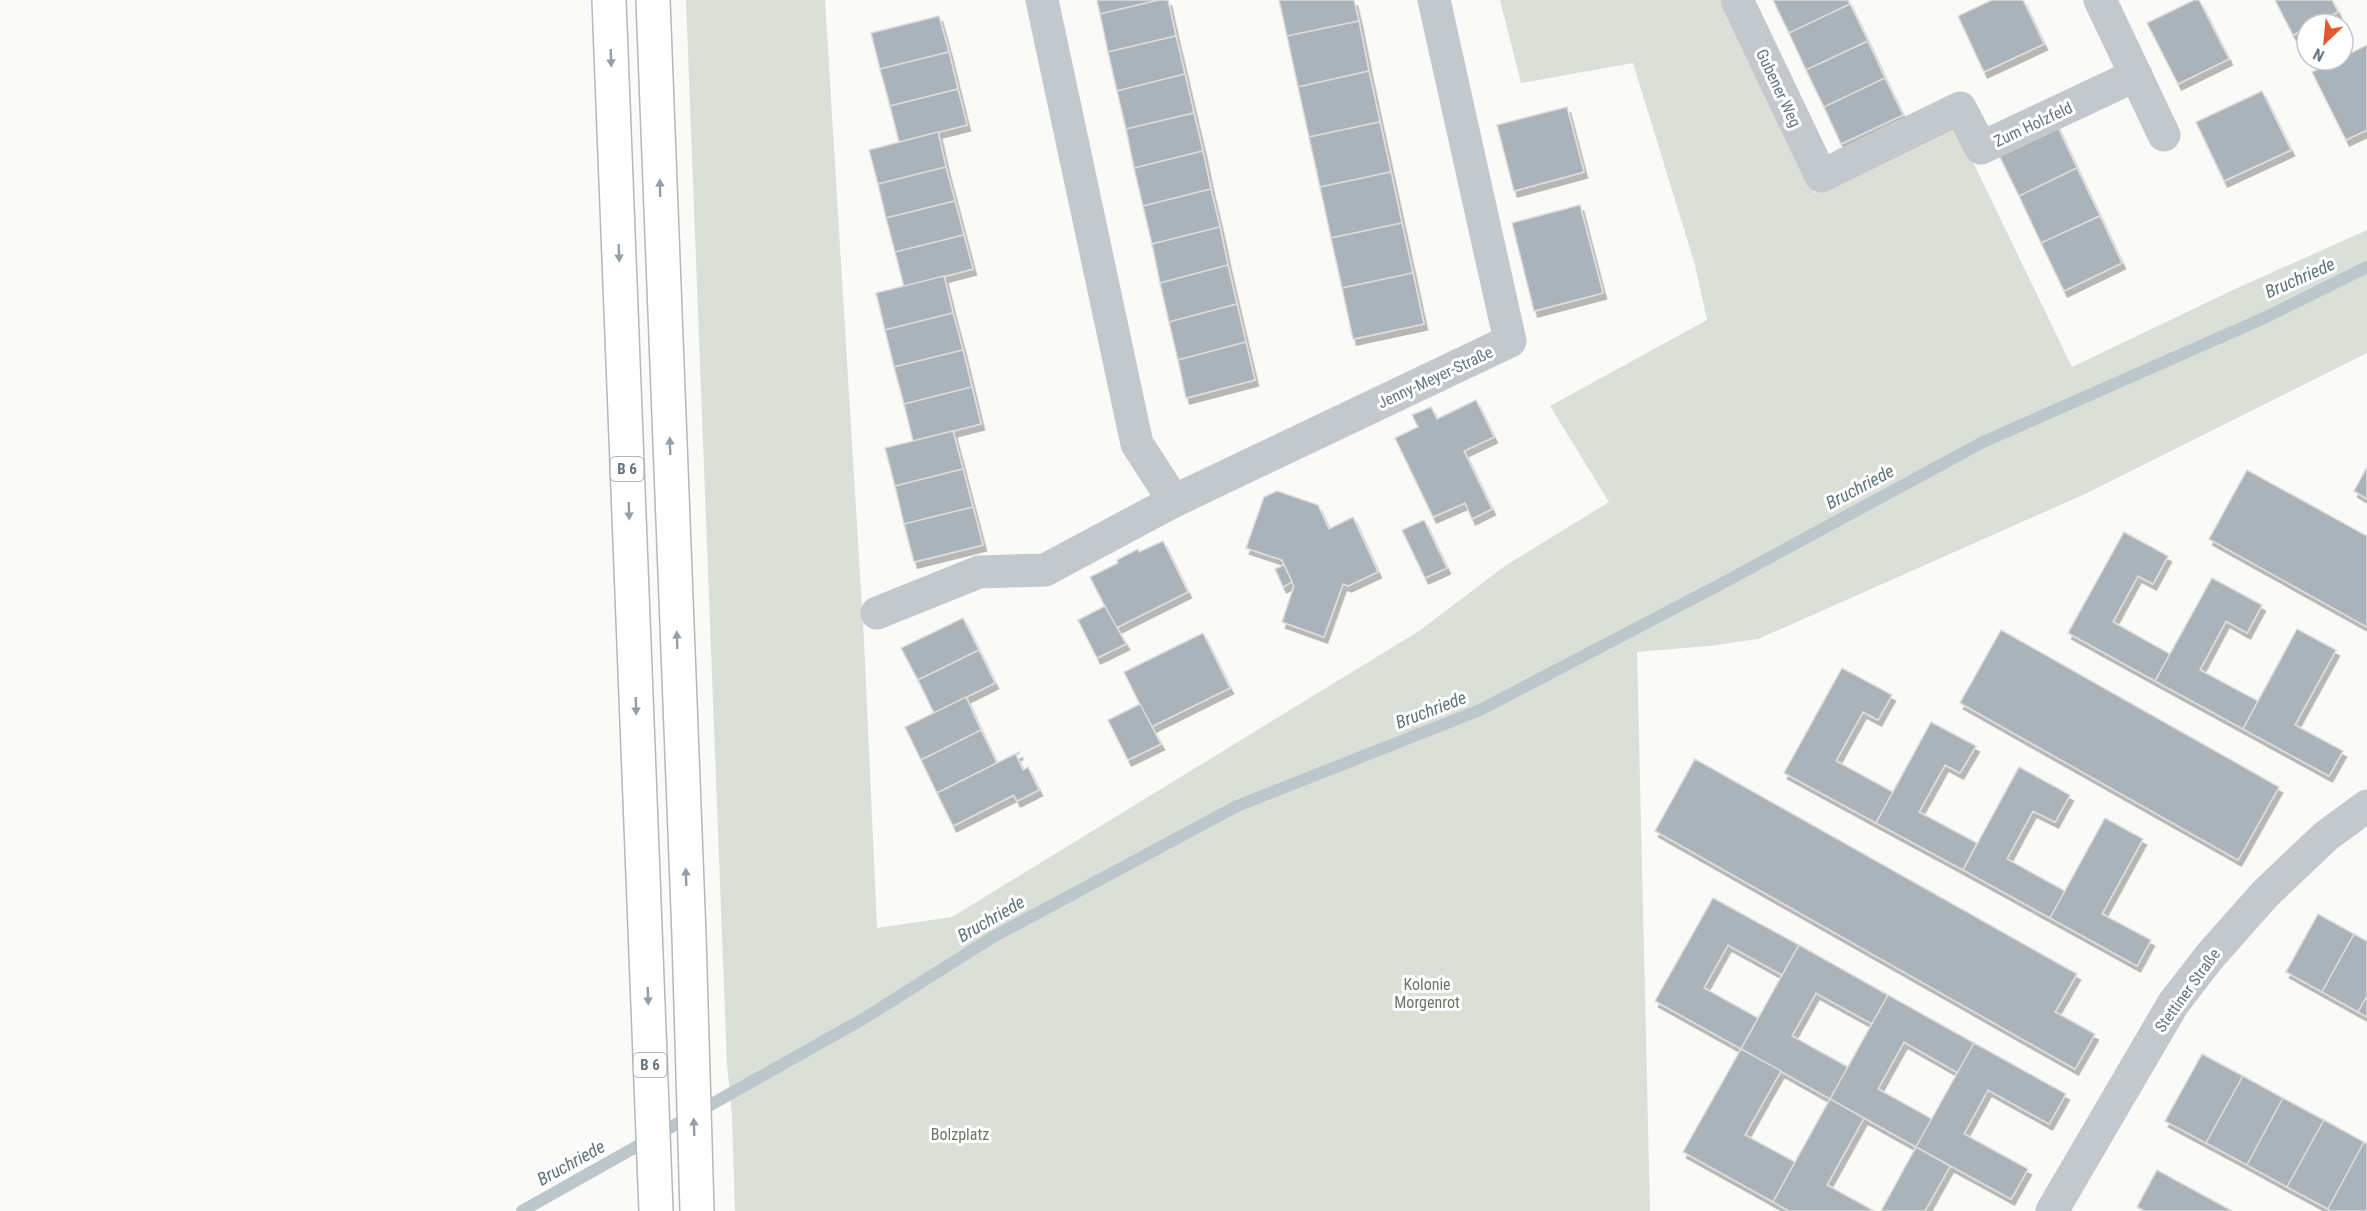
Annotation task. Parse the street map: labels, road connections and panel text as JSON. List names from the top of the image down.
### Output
{
  "streets": {
    "highway": ["B 6"],
    "street": [
      "Gubener Weg",
      "Zum Holzfeld",
      "Jenny-Meyer-Straße",
      "Stettiner Straße"
    ]
  },
  "crossings": [
    ["Gubener Weg", "Zum Holzfeld"]
  ],
  "water": ["Bruchriede"],
  "parks": ["Kolonie Morgenrot", "Bolzplatz"],
  "north": "bottom left"
}
